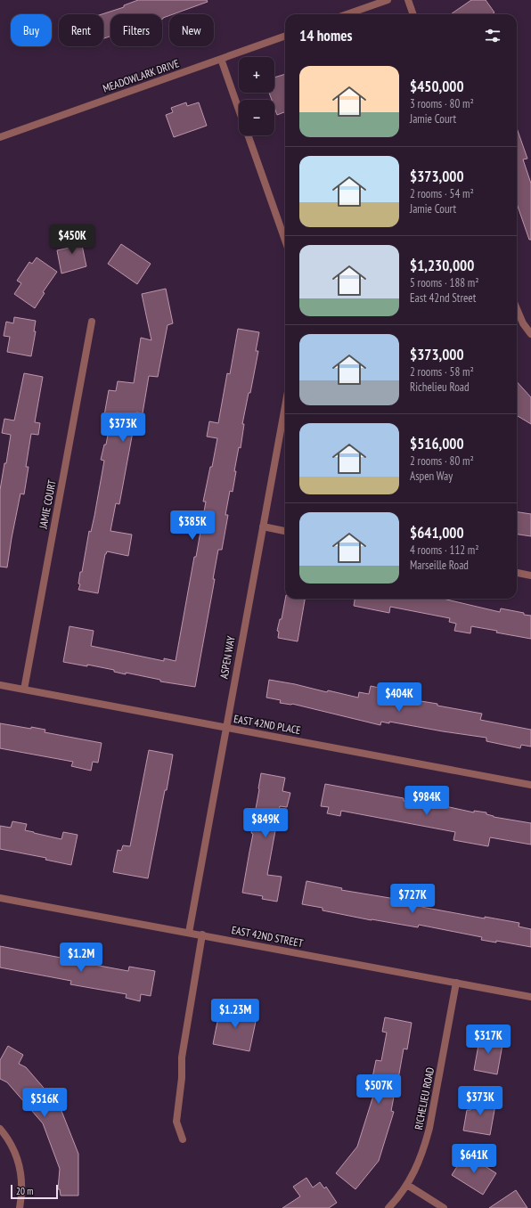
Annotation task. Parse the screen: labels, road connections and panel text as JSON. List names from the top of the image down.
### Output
{
  "streets": {
    "street": [
      "MEADOWLARK DRIVE",
      "JAMIE COURT",
      "ASPEN WAY",
      "EAST 42ND PLACE",
      "EAST 42ND STREET",
      "RICHELIEU ROAD"
    ]
  },
  "crossings": [
    ["JAMIE COURT", "EAST 42ND PLACE"],
    ["ASPEN WAY", "EAST 42ND PLACE"],
    ["ASPEN WAY", "EAST 42ND STREET"],
    ["EAST 42ND STREET", "RICHELIEU ROAD"]
  ],
  "scale_bar": "20 m",
  "page": {
    "chip": [
      "Buy",
      "Rent",
      "Filters",
      "New"
    ],
    "heading": "14 homes",
    "map_buttons": ["+", "−"],
    "list": [
      {
        "name": "$450,000",
        "note": "3 rooms · 80 m² · Jamie Court"
      },
      {
        "name": "$373,000",
        "note": "2 rooms · 54 m² · Jamie Court"
      },
      {
        "name": "$1,230,000",
        "note": "5 rooms · 188 m² · East 42nd Street"
      },
      {
        "name": "$373,000",
        "note": "2 rooms · 58 m² · Richelieu Road"
      },
      {
        "name": "$516,000",
        "note": "2 rooms · 80 m² · Aspen Way"
      },
      {
        "name": "$641,000",
        "note": "4 rooms · 112 m² · Marseille Road"
      }
    ],
    "price": [
      "$450K",
      "$373K",
      "$385K",
      "$404K",
      "$984K",
      "$849K",
      "$727K",
      "$1.2M",
      "$1.23M",
      "$317K",
      "$507K",
      "$373K",
      "$516K",
      "$641K"
    ],
    "scale": "20 m"
  }
}
